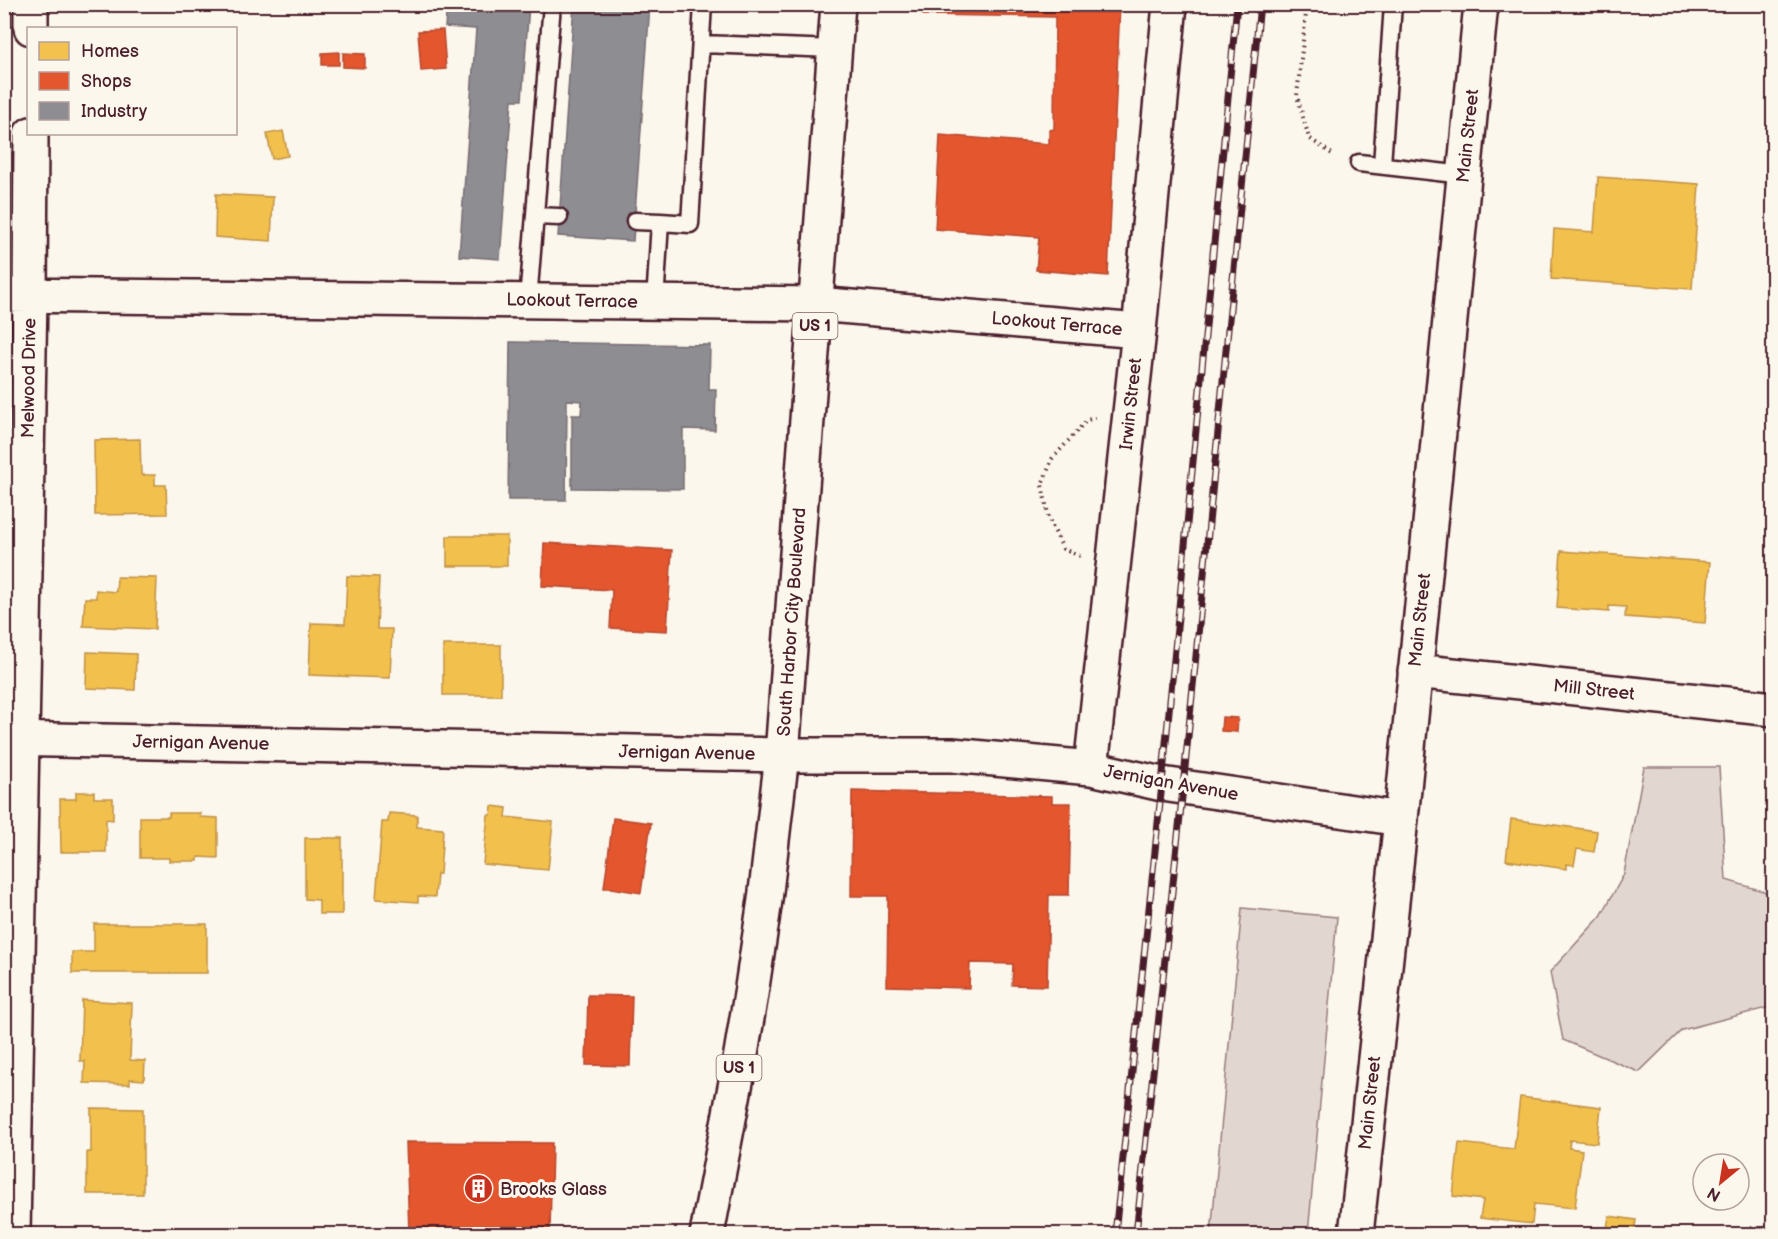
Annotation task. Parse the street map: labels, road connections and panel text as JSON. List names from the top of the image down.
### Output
{
  "streets": {
    "street": [
      "Main Street",
      "Lookout Terrace",
      "US 1",
      "Melwood Drive",
      "Irwin Street",
      "South Harbor City Boulevard",
      "Mill Street",
      "Jernigan Avenue"
    ]
  },
  "crossings": [
    ["Main Street", "Mill Street"],
    ["Main Street", "Jernigan Avenue"],
    ["Lookout Terrace", "Melwood Drive"],
    ["Lookout Terrace", "Irwin Street"],
    ["Lookout Terrace", "South Harbor City Boulevard"],
    ["Melwood Drive", "Jernigan Avenue"],
    ["Irwin Street", "Jernigan Avenue"],
    ["South Harbor City Boulevard", "Jernigan Avenue"]
  ],
  "places": {
    "building": ["Brooks Glass"]
  },
  "legend": ["Homes", "Shops", "Industry"],
  "north": "bottom left"
}
